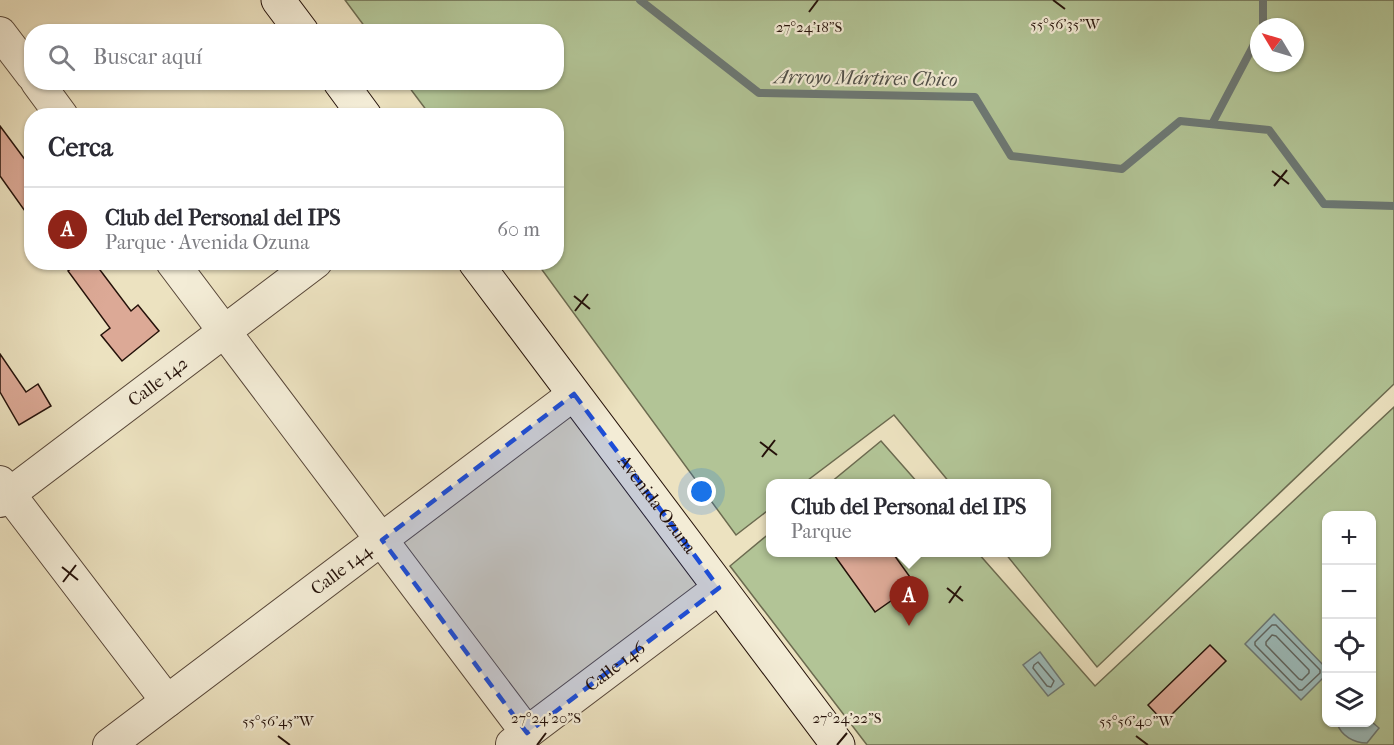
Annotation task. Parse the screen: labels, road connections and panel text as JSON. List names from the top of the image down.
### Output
{
  "streets": {
    "main road": ["Avenida Ozuna"],
    "street": ["Calle 142", "Calle 144", "Calle 146"]
  },
  "crossings": [
    ["Avenida Ozuna", "Calle 144"],
    ["Avenida Ozuna", "Calle 146"]
  ],
  "water": ["Arroyo Mártires Chico"],
  "north": "top left",
  "page": {
    "search": "Buscar aquí",
    "heading": "Cerca",
    "list": [
      {
        "mark": "A",
        "name": "Club del Personal del IPS",
        "note": "Parque · Avenida Ozuna",
        "value": "60 m"
      }
    ],
    "popup": ["Club del Personal del IPS", "Parque"],
    "map_buttons": ["+", "−"],
    "pins": "A"
  },
  "coordinates": [
    "55°56'35\"W",
    "27°24'18\"S",
    "27°24'20\"S",
    "27°24'22\"S",
    "55°56'45\"W",
    "55°56'40\"W"
  ]
}
